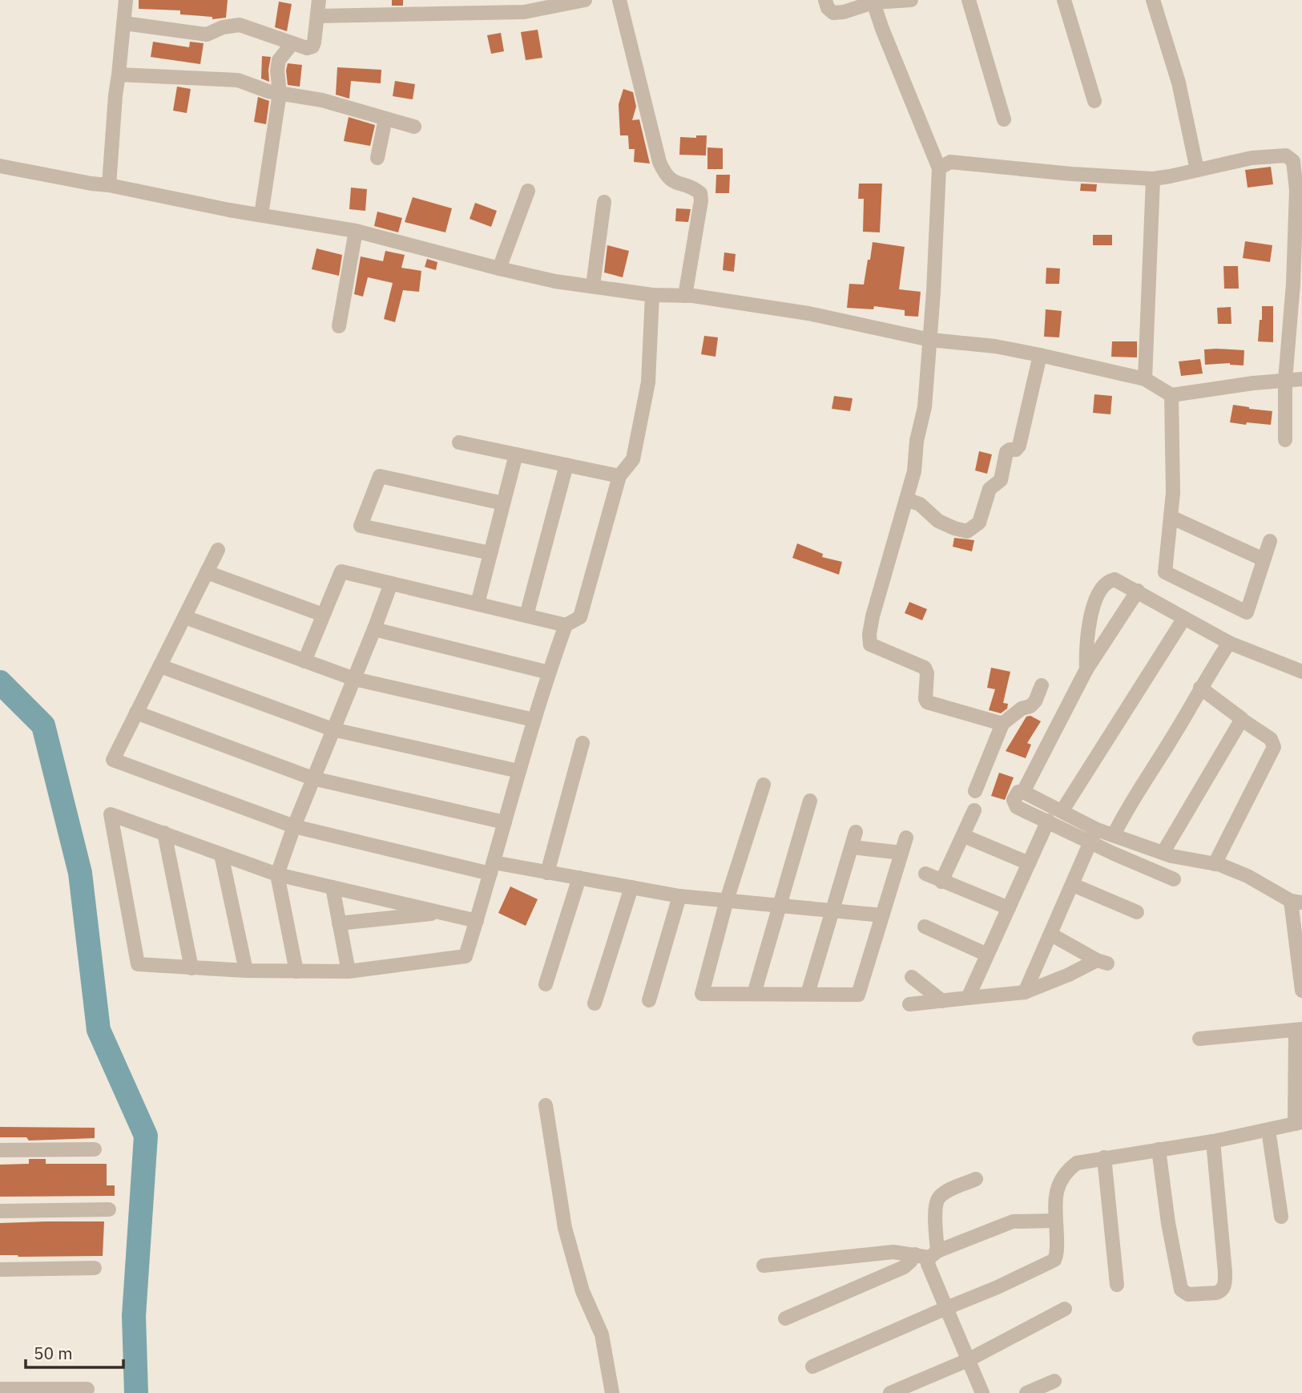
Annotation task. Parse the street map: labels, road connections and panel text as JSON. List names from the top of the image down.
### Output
{
  "scale_bar": "50 m"
}
